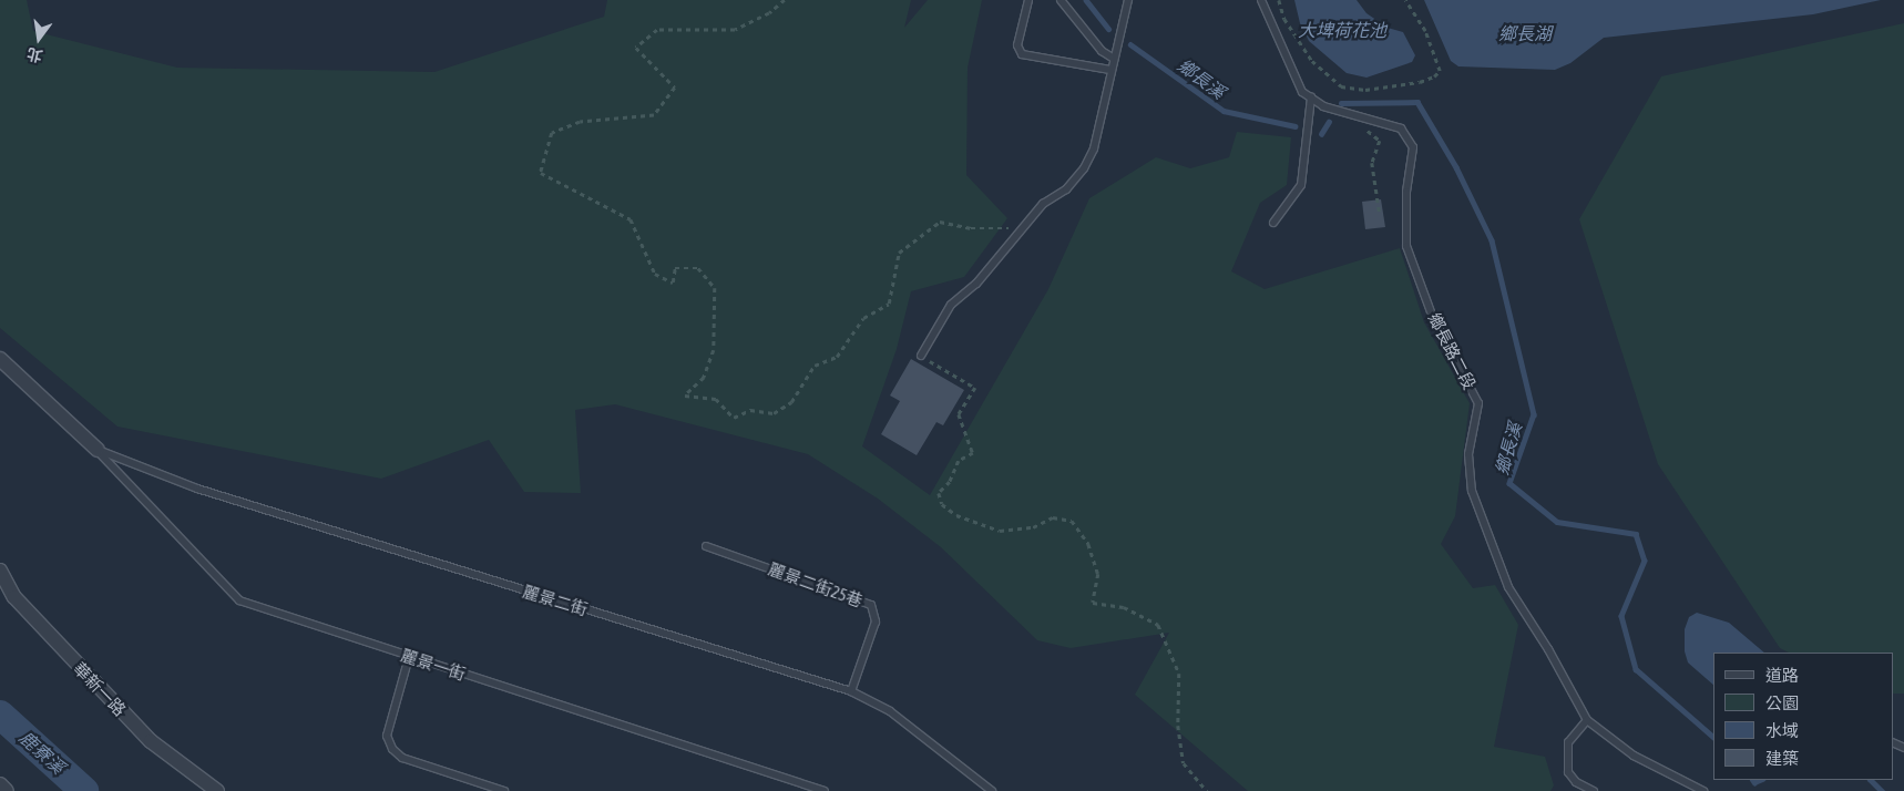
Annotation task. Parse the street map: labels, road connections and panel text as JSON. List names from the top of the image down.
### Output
{
  "streets": {
    "street": ["華新一路"],
    "lane": [
      "鄉長路二段",
      "麗景二街25巷",
      "麗景二街",
      "麗景一街"
    ]
  },
  "crossings": [
    ["麗景二街25巷", "麗景二街"],
    ["麗景二街", "麗景一街"]
  ],
  "water": [
    "大埤荷花池",
    "鄉長湖",
    "鄉長溪",
    "鹿寮溪"
  ],
  "legend": [
    "道路",
    "公園",
    "水域",
    "建築"
  ],
  "north": "bottom"
}
